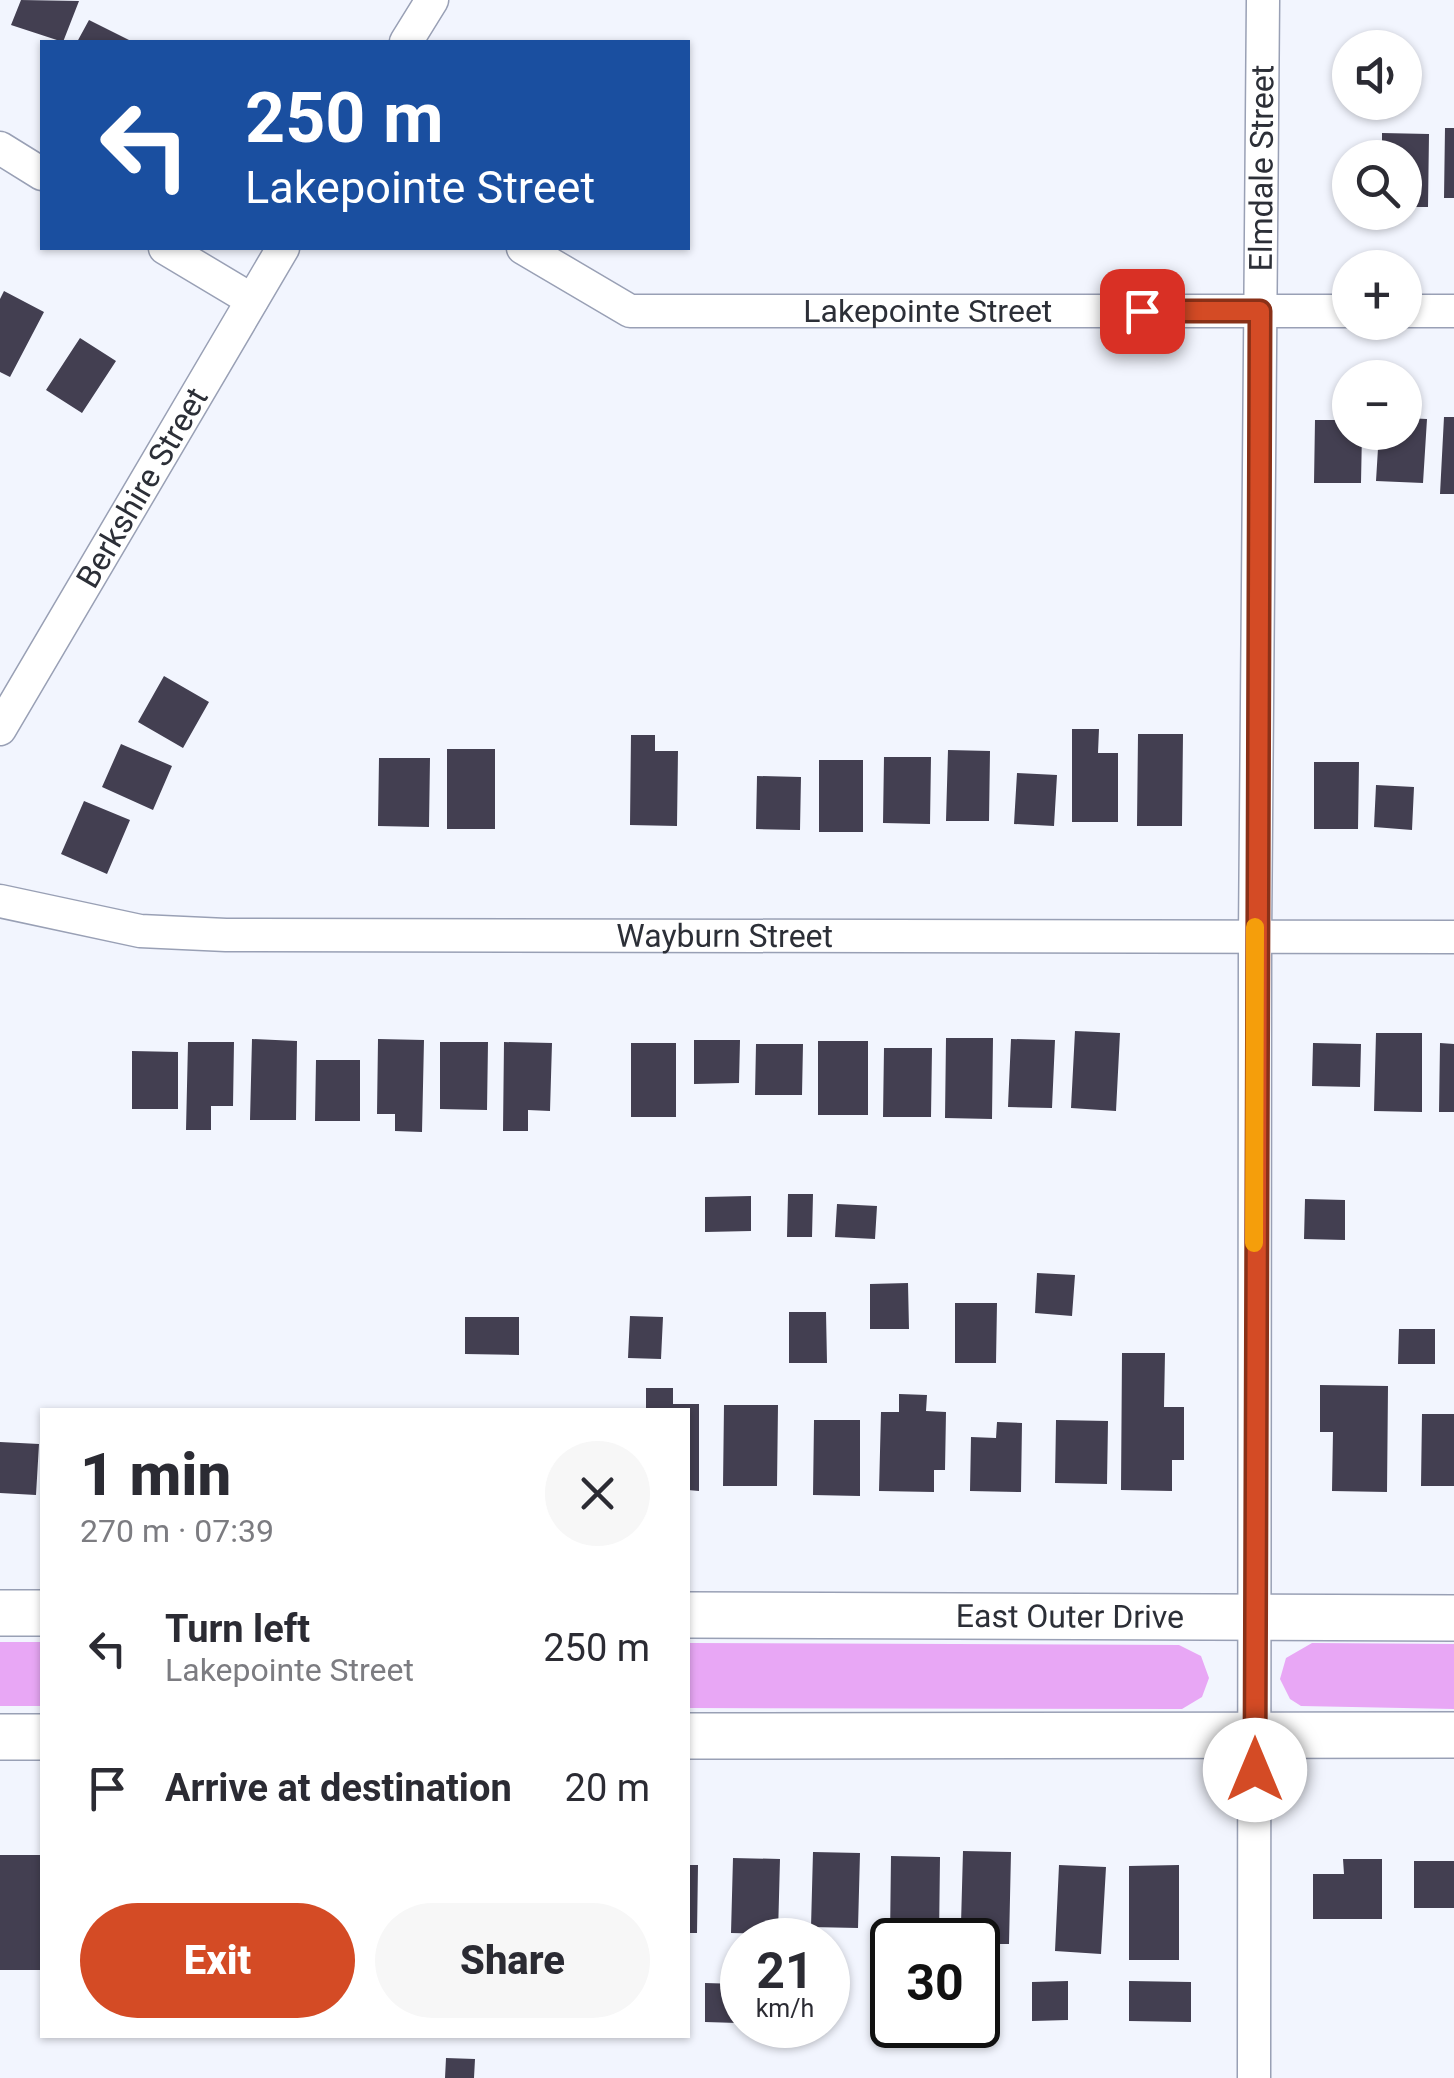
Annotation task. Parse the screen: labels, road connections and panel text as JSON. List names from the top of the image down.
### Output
{
  "streets": {
    "street": [
      "Elmdale Street",
      "Lakepointe Street",
      "Berkshire Street",
      "Wayburn Street",
      "East Outer Drive"
    ]
  },
  "crossings": [
    ["Elmdale Street", "Lakepointe Street"],
    ["Elmdale Street", "Wayburn Street"],
    ["Elmdale Street", "East Outer Drive"]
  ],
  "page": {
    "map_buttons": ["+", "−"],
    "turn": ["250 m", "Lakepointe Street"],
    "heading": ["1 min", "270 m · 07:39"],
    "list": [
      {
        "name": "Turn left",
        "note": "Lakepointe Street",
        "value": "250 m"
      },
      {
        "name": "Arrive at destination",
        "value": "20 m"
      }
    ],
    "buttons": ["Exit", "Share"],
    "speed": "21 km/h",
    "limit": "30"
  }
}
